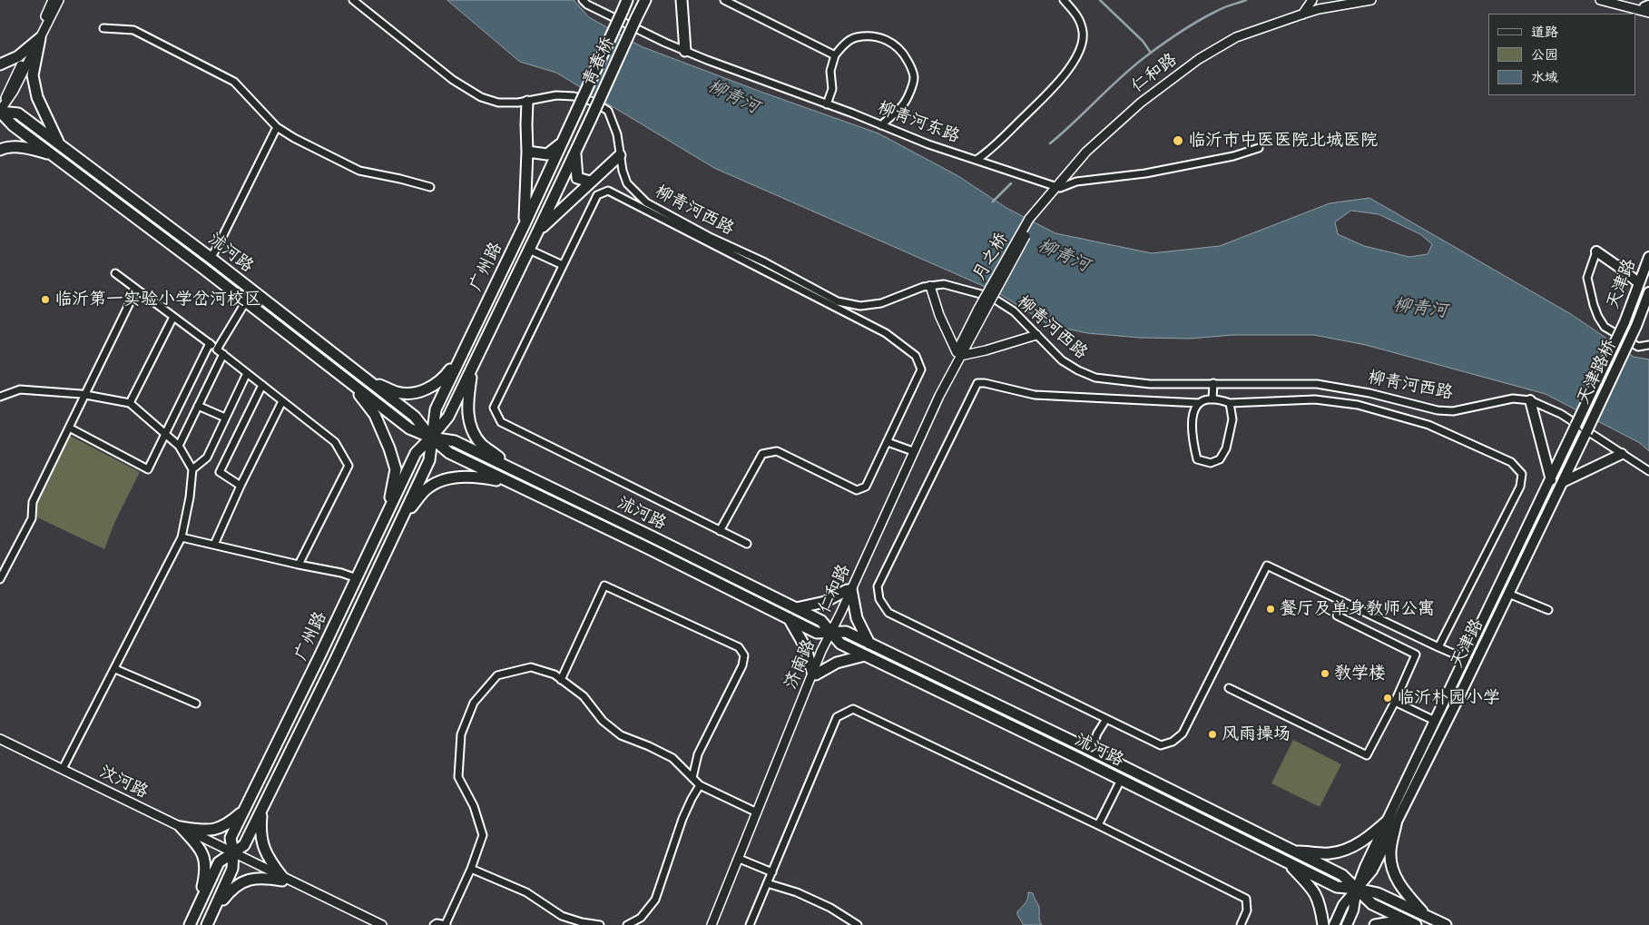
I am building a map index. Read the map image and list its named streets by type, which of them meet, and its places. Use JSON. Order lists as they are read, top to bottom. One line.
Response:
{"streets":{"main road":["青春桥","沭河路","广州路","天津路","天津路桥"],"street":["仁和路","柳青河东路","柳青河西路","月之桥","济南路","汶河路"]},"crossings":[["青春桥","广州路"],["仁和路","柳青河东路"],["仁和路","沭河路"],["仁和路","月之桥"],["仁和路","济南路"],["沭河路","广州路"],["沭河路","天津路"],["沭河路","济南路"],["广州路","汶河路"],["天津路","天津路桥"]],"water":["柳青河"],"places":["临沂市中医医院北城医院","临沂第一实验小学岔河校区","餐厅及单身教师公寓","教学楼","临沂朴园小学","风雨操场"],"legend":["道路","公园","水域"]}
